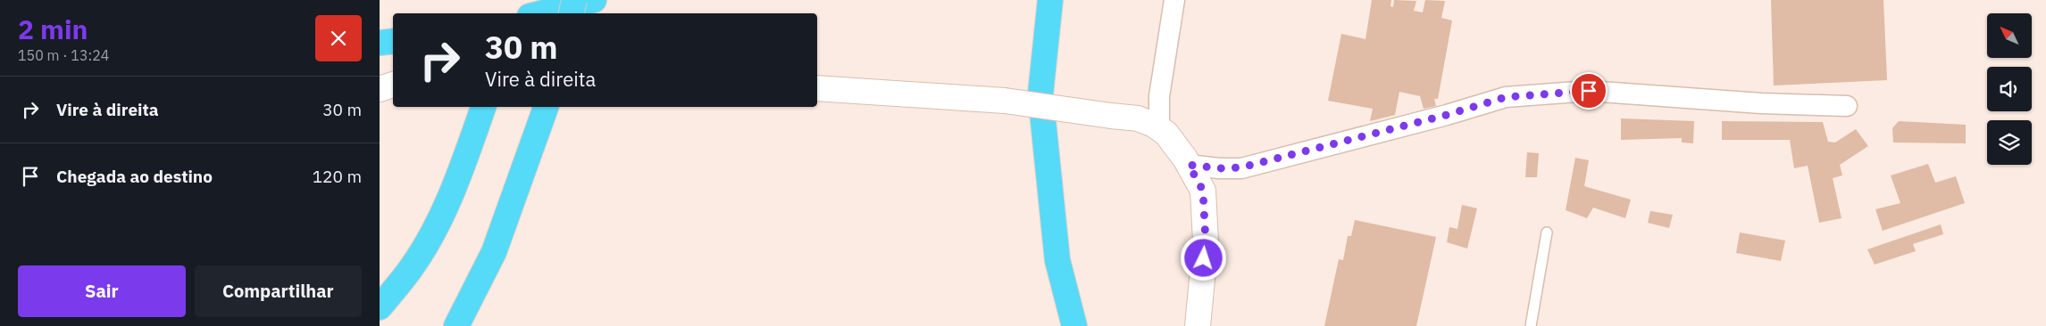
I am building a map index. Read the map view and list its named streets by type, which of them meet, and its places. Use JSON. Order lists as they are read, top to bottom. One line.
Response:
{"north":"top left","page":{"heading":["2 min","150 m · 13:24"],"turn":["30 m","Vire à direita"],"list":[{"name":"Vire à direita","value":"30 m"},{"name":"Chegada ao destino","value":"120 m"}],"buttons":["Sair","Compartilhar"]}}
